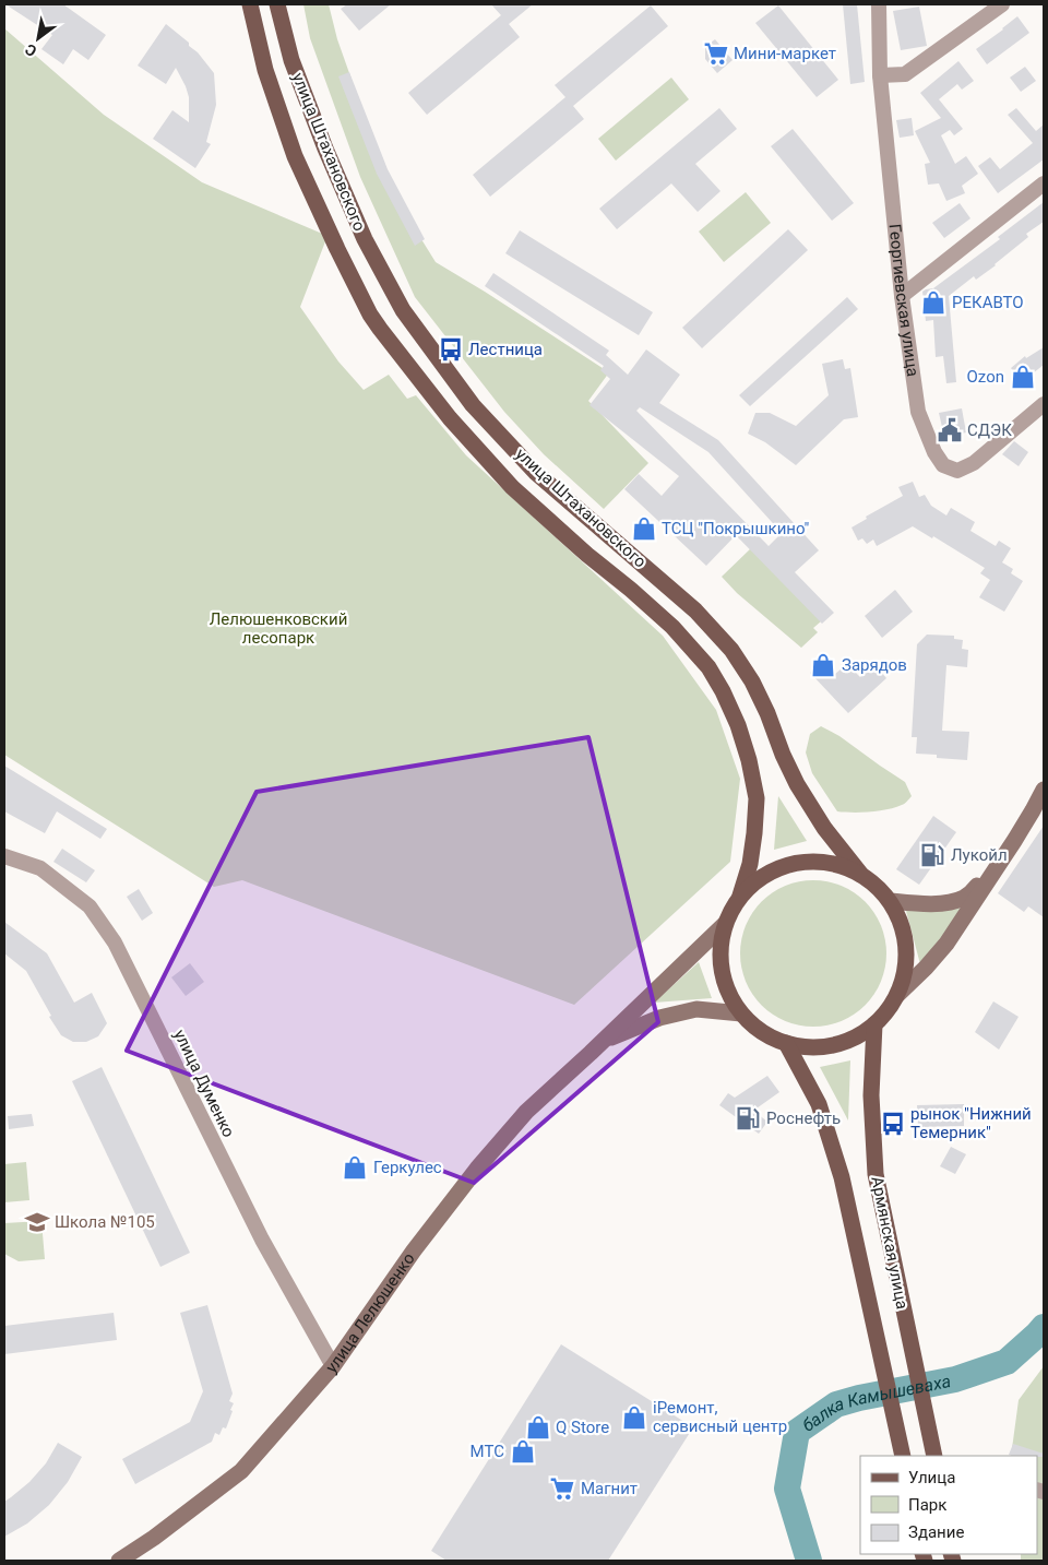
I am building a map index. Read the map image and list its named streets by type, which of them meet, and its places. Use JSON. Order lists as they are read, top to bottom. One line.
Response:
{"streets":{"main road":["улица Штахановского","Армянская улица"],"street":["Георгиевская улица","улица Думенко","улица Лелюшенко"]},"crossings":[["улица Штахановского","Армянская улица"],["улица Штахановского","улица Лелюшенко"],["улица Думенко","улица Лелюшенко"],["Армянская улица","улица Лелюшенко"]],"water":["балка Камышеваха"],"parks":["Лелюшенковский лесопарк"],"places":{"supermarket":["Мини-маркет","Магнит"],"shop":["РЕКАВТО","Ozon","ТСЦ \"Покрышкино\"","Зарядов","Геркулес","iРемонт, сервисный центр","Q Store","МТС"],"bus stop":["Лестница","рынок \"Нижний Темерник\""],"public building":["СДЭК"],"fuel station":["Лукойл","Роснефть"],"school or university":["Школа №105"]},"legend":["Улица","Парк","Здание"],"north":"bottom left"}
